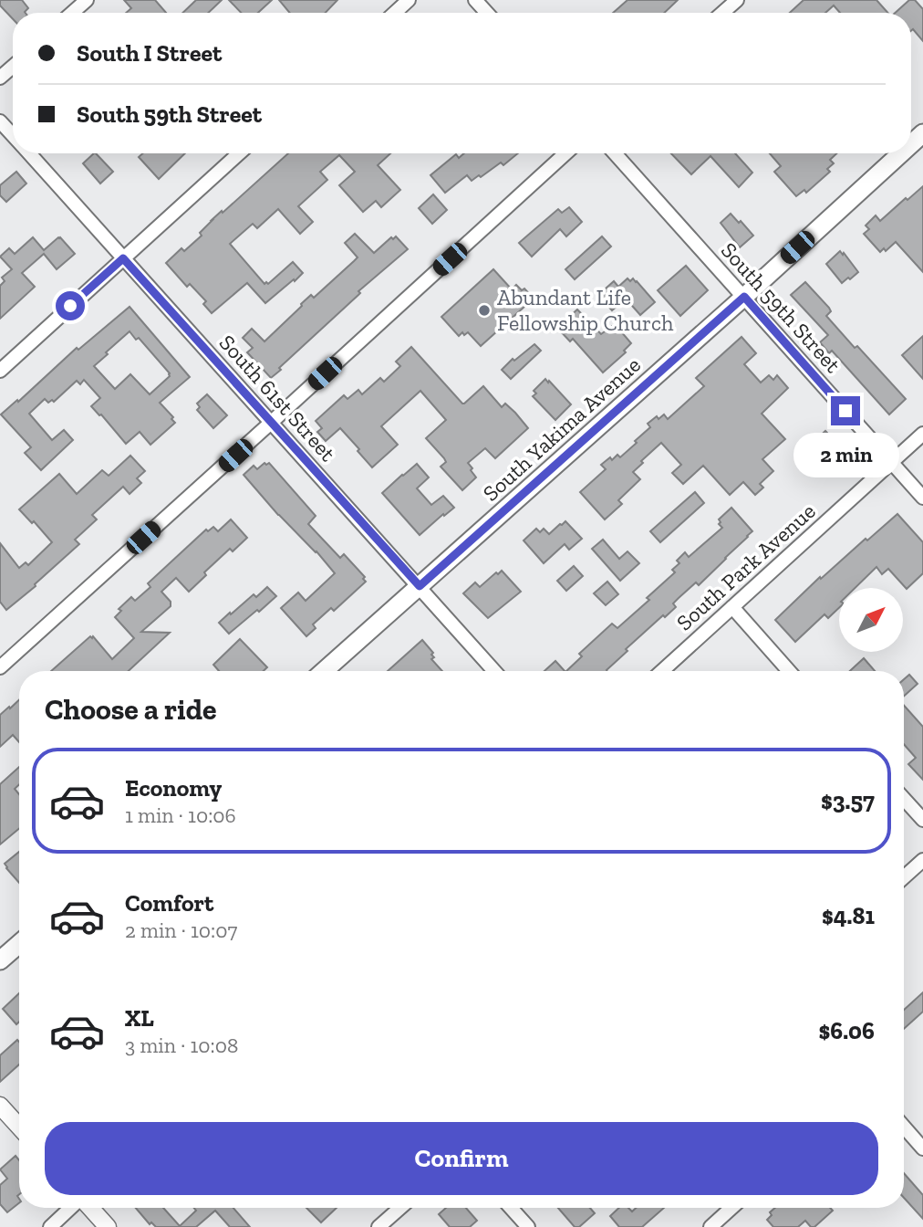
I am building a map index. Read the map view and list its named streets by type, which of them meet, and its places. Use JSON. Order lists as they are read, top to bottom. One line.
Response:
{"streets":{"main road":["South Yakima Avenue"],"street":["South 59th Street","South 61st Street","South Park Avenue"]},"crossings":[["South 59th Street","South Yakima Avenue"],["South 59th Street","South Park Avenue"],["South 61st Street","South Yakima Avenue"]],"places":["Abundant Life Fellowship Church"],"north":"top right","page":{"banner":["South I Street","South 59th Street"],"bubble":"2 min","heading":"Choose a ride","list":[{"name":"Economy","note":"1 min · 10:06","value":"$3.57"},{"name":"Comfort","note":"2 min · 10:07","value":"$4.81"},{"name":"XL","note":"3 min · 10:08","value":"$6.06"}],"buttons":"Confirm"}}
